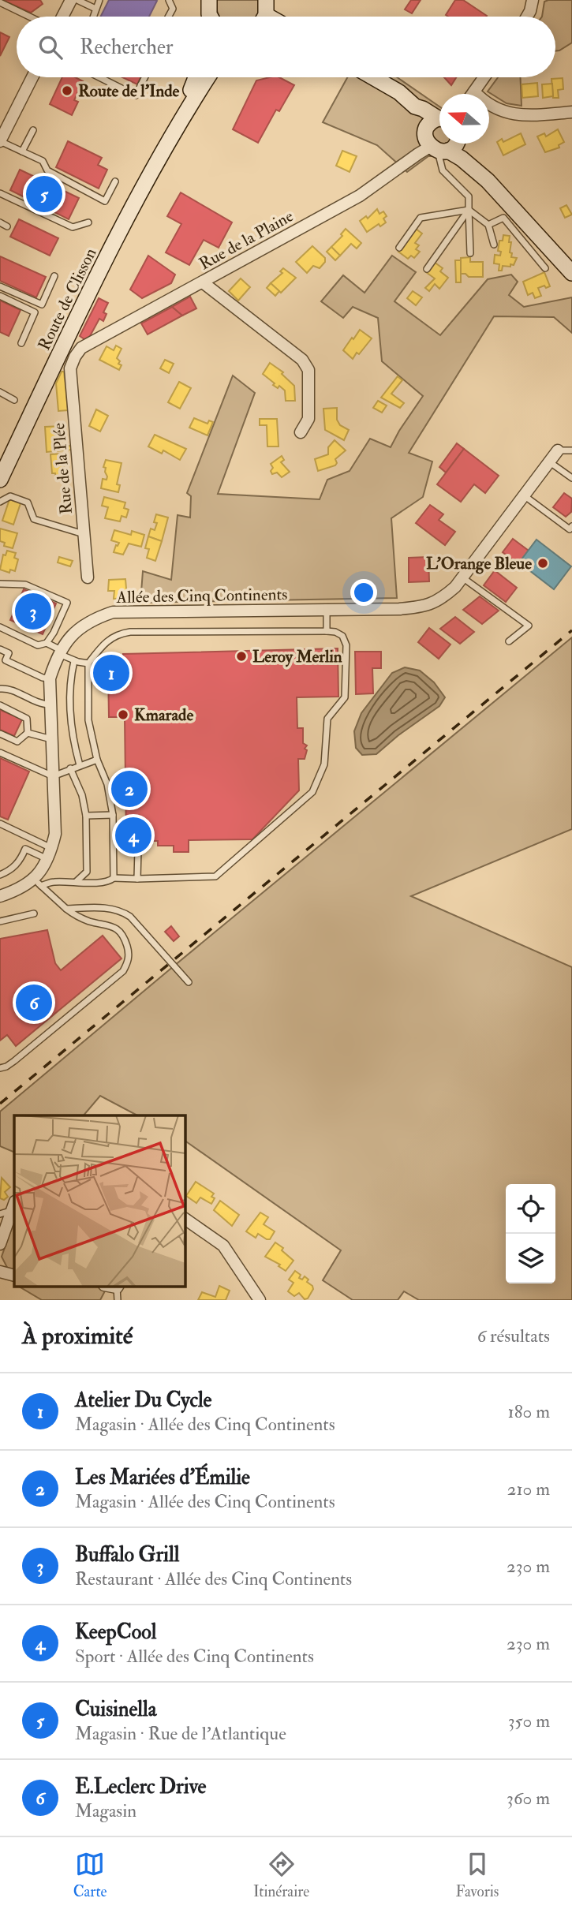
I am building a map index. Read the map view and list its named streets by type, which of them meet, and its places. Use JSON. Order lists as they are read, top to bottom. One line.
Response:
{"streets":{"main road":["Route de Clisson"],"street":["Rue de la Plaine","Rue de la Plée","Allée des Cinq Continents"]},"crossings":[["Rue de la Plaine","Rue de la Plée"]],"places":["Route de l'Inde","L'Orange Bleue","Leroy Merlin","Kmarade"],"north":"left","page":{"search":"Rechercher","pins":["5","3","1","2","4","6"],"heading":["À proximité","6 résultats"],"list":[{"mark":"1","name":"Atelier Du Cycle","note":"Magasin · Allée des Cinq Continents","value":"180 m"},{"mark":"2","name":"Les Mariées d'Émilie","note":"Magasin · Allée des Cinq Continents","value":"210 m"},{"mark":"3","name":"Buffalo Grill","note":"Restaurant · Allée des Cinq Continents","value":"230 m"},{"mark":"4","name":"KeepCool","note":"Sport · Allée des Cinq Continents","value":"230 m"},{"mark":"5","name":"Cuisinella","note":"Magasin · Rue de l'Atlantique","value":"350 m"},{"mark":"6","name":"E.Leclerc Drive","note":"Magasin","value":"360 m"}],"nav":["Carte","Itinéraire","Favoris"]}}
